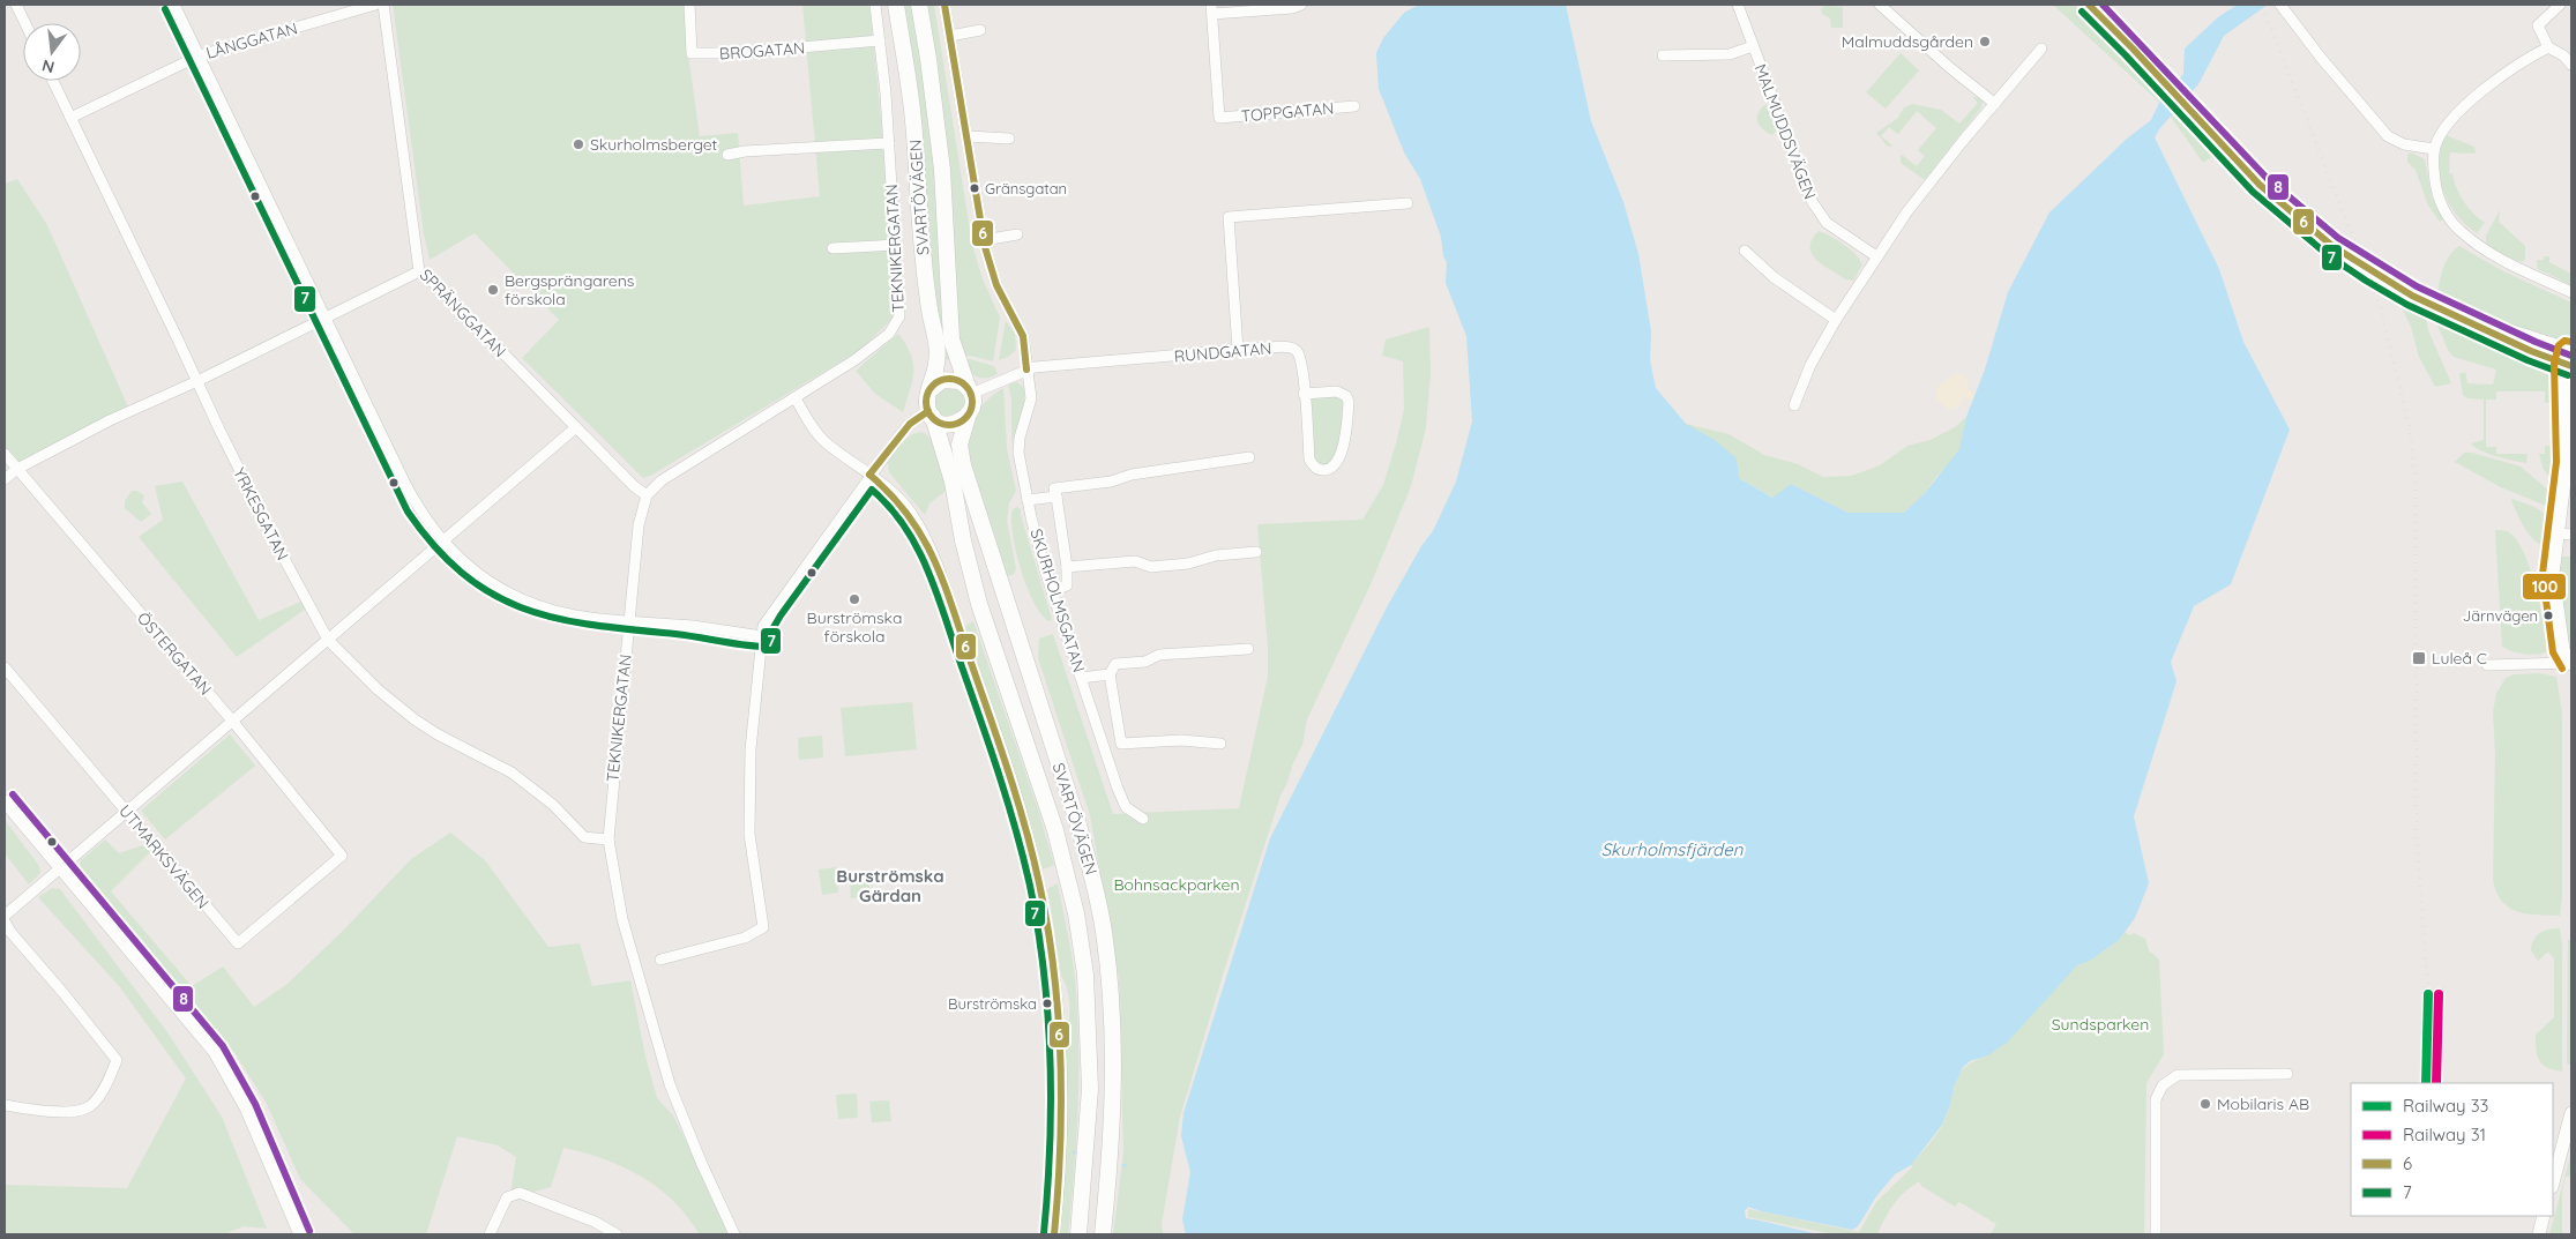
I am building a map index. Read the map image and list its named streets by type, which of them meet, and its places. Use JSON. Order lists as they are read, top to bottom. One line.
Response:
{"streets":{"main road":["SVARTÖVÄGEN"],"street":["LÅNGGATAN","BROGATAN","TOPPGATAN","MALMUDDSVÄGEN","TEKNIKERGATAN","SPRÄNGGATAN","RUNDGATAN","YRKESGATAN","SKURHOLMSGATAN","ÖSTERGATAN","UTMARKSVÄGEN"]},"crossings":[["LÅNGGATAN","YRKESGATAN"],["BROGATAN","TEKNIKERGATAN"],["SVARTÖVÄGEN","RUNDGATAN"],["TEKNIKERGATAN","SPRÄNGGATAN"],["TEKNIKERGATAN","YRKESGATAN"],["RUNDGATAN","SKURHOLMSGATAN"],["ÖSTERGATAN","UTMARKSVÄGEN"]],"districts":["Burströmska Gärdan"],"water":["Skurholmsfjärden"],"parks":["Bohnsackparken","Sundsparken"],"places":{"other":["Malmuddsgården","Skurholmsberget","Gränsgatan","Bergsprängarens förskola","Burströmska förskola","Järnvägen","Burströmska","Mobilaris AB"],"transit":["Luleå C"]},"lines":["transit line 6","transit line 8","transit line 7","transit line 100","rail line 33","rail line 31"],"legend":["Railway 33","Railway 31","6","7"],"north":"bottom"}
